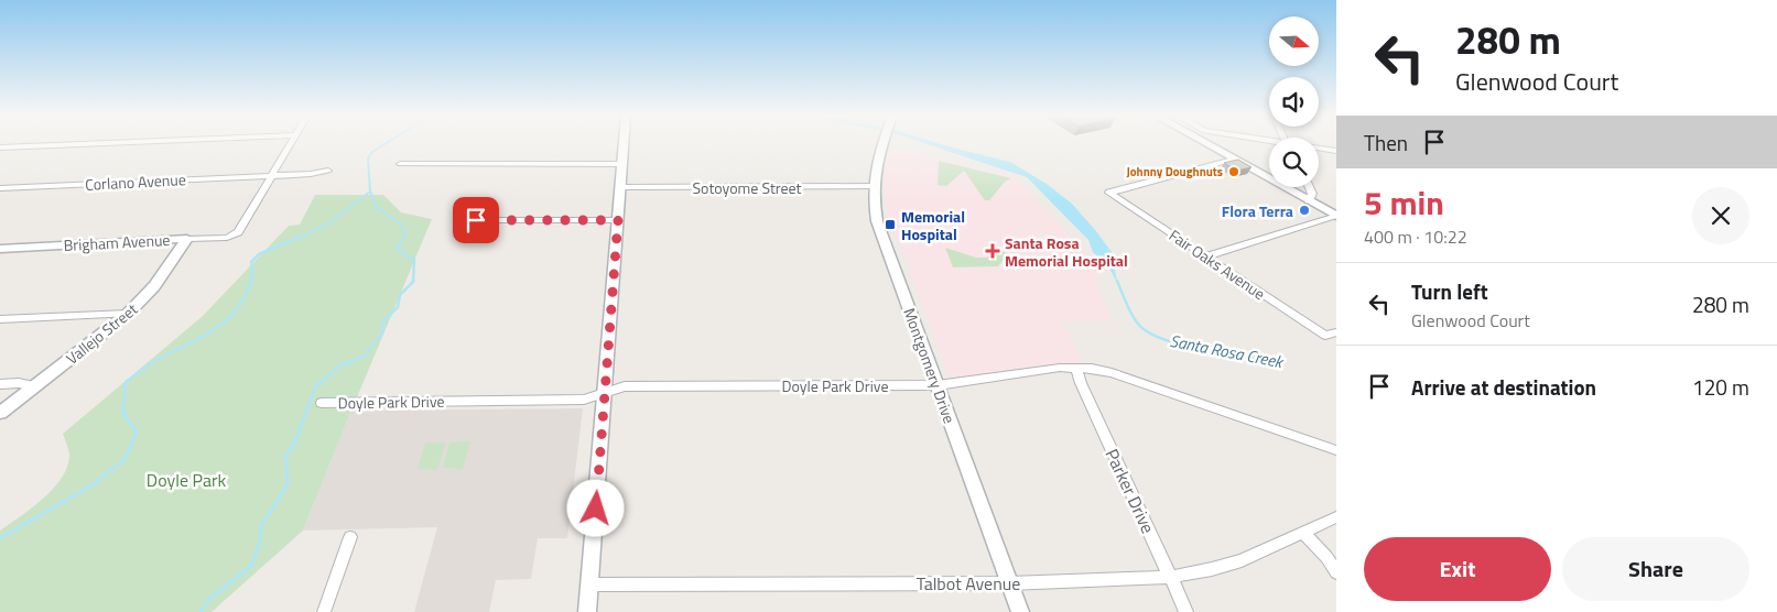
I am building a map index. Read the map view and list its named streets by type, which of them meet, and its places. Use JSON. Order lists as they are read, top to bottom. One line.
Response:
{"streets":{"street":["Corlano Avenue","Sotoyome Street","Brigham Avenue","Fair Oaks Avenue","Vallejo Street","Montgomery Drive","Doyle Park Drive","Parker Drive","Talbot Avenue"]},"crossings":[["Corlano Avenue","Brigham Avenue"],["Sotoyome Street","Montgomery Drive"],["Brigham Avenue","Vallejo Street"],["Montgomery Drive","Doyle Park Drive"],["Montgomery Drive","Talbot Avenue"],["Doyle Park Drive","Parker Drive"],["Parker Drive","Talbot Avenue"]],"water":["Santa Rosa Creek"],"parks":["Doyle Park"],"places":{"other":["Johnny Doughnuts","Flora Terra"],"transit":["Memorial Hospital"],"health":["Santa Rosa Memorial Hospital"]},"north":"right","page":{"turn":["280 m","Glenwood Court"],"then":"Then","heading":["5 min","400 m · 10:22"],"list":[{"name":"Turn left","note":"Glenwood Court","value":"280 m"},{"name":"Arrive at destination","value":"120 m"}],"buttons":["Exit","Share"]}}
